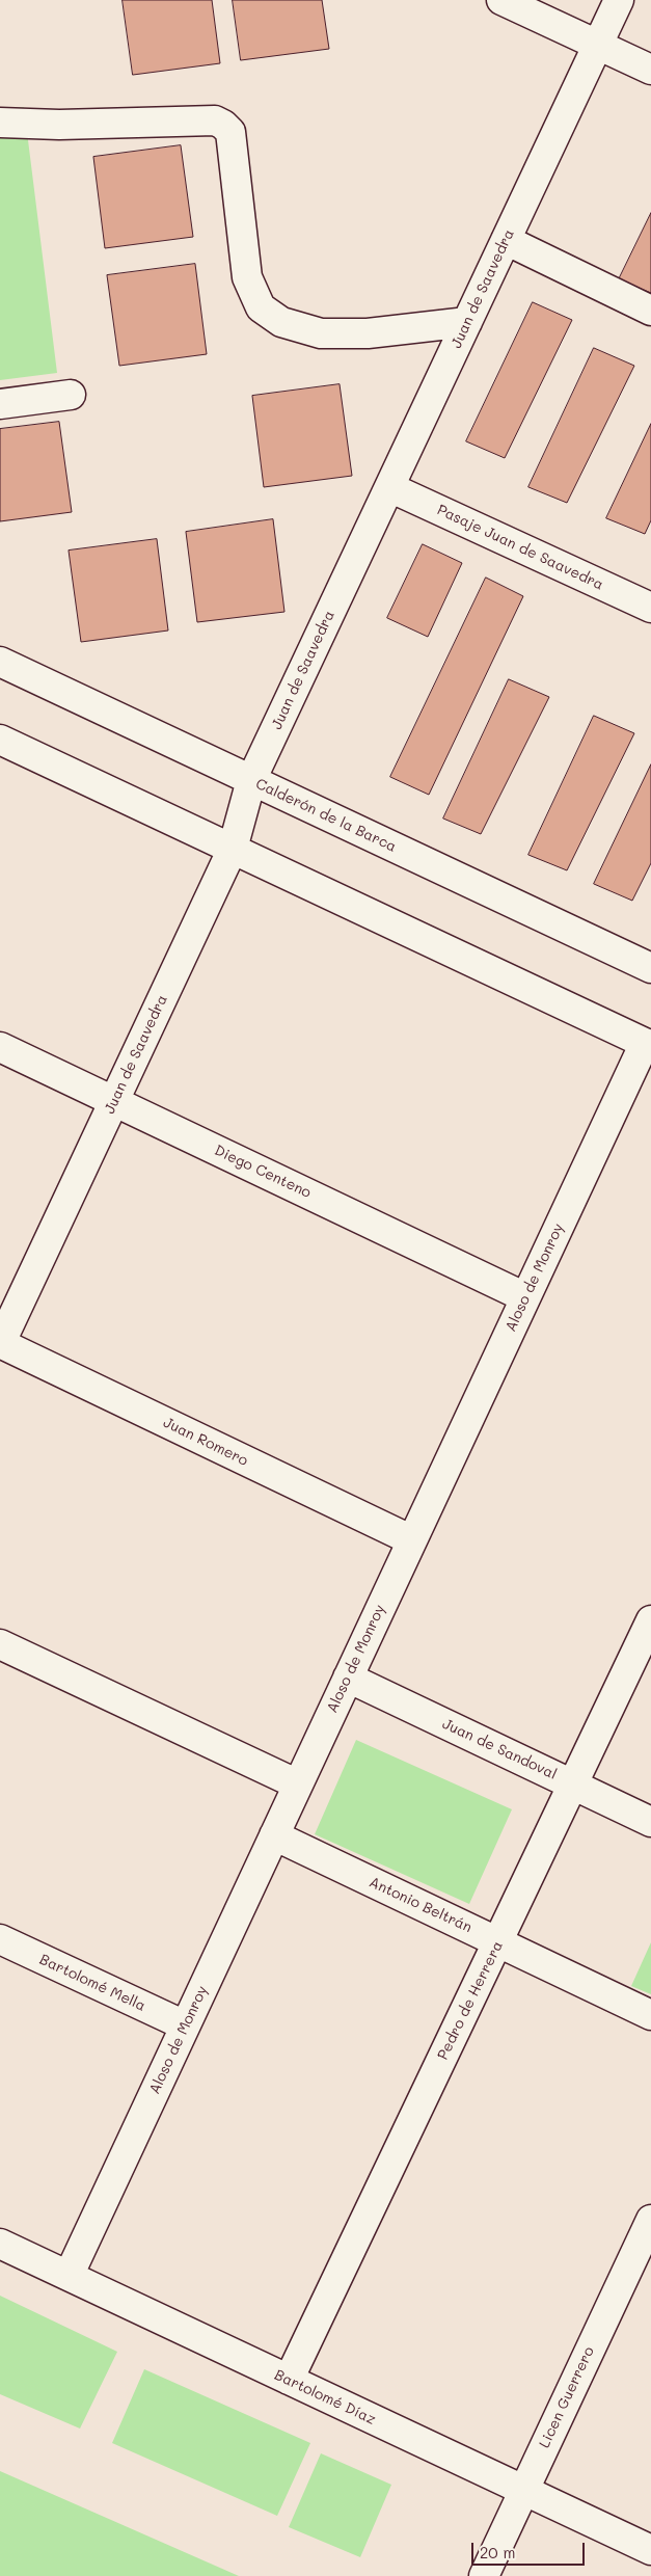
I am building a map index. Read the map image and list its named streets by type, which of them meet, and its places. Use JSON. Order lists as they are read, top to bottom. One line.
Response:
{"streets":{"street":["Juan de Saavedra","Pasaje Juan de Saavedra","Calderón de la Barca","Diego Centeno","Aloso de Monroy","Juan Romero","Juan de Sandoval","Antonio Beltrán","Bartolomé Mella","Pedro de Herrera","Bartolomé Díaz","Licen Guerrero"]},"crossings":[["Juan de Saavedra","Pasaje Juan de Saavedra"],["Juan de Saavedra","Calderón de la Barca"],["Juan de Saavedra","Diego Centeno"],["Juan de Saavedra","Juan Romero"],["Diego Centeno","Aloso de Monroy"],["Aloso de Monroy","Juan Romero"],["Aloso de Monroy","Juan de Sandoval"],["Aloso de Monroy","Antonio Beltrán"],["Aloso de Monroy","Bartolomé Mella"],["Aloso de Monroy","Bartolomé Díaz"],["Juan de Sandoval","Pedro de Herrera"],["Antonio Beltrán","Pedro de Herrera"],["Pedro de Herrera","Bartolomé Díaz"],["Bartolomé Díaz","Licen Guerrero"]],"scale_bar":"20 m"}
